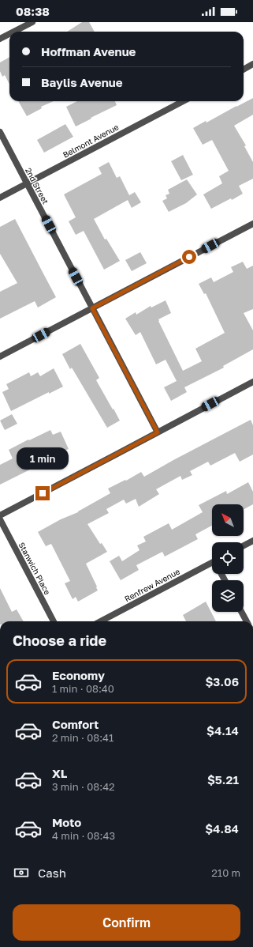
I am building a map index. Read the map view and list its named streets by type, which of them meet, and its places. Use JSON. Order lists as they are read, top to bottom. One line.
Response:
{"streets":{"street":["Belmont Avenue","2nd Street","Stanwich Place","Renfrew Avenue"]},"crossings":[["Belmont Avenue","2nd Street"]],"north":"top left","page":{"status":"08:38","banner":["Hoffman Avenue","Baylis Avenue"],"bubble":"1 min","heading":"Choose a ride","list":[{"name":"Economy","note":"1 min · 08:40","value":"$3.06"},{"name":"Comfort","note":"2 min · 08:41","value":"$4.14"},{"name":"XL","note":"3 min · 08:42","value":"$5.21"},{"name":"Moto","note":"4 min · 08:43","value":"$4.84"}],"pay":["Cash","210 m"],"buttons":"Confirm"}}
